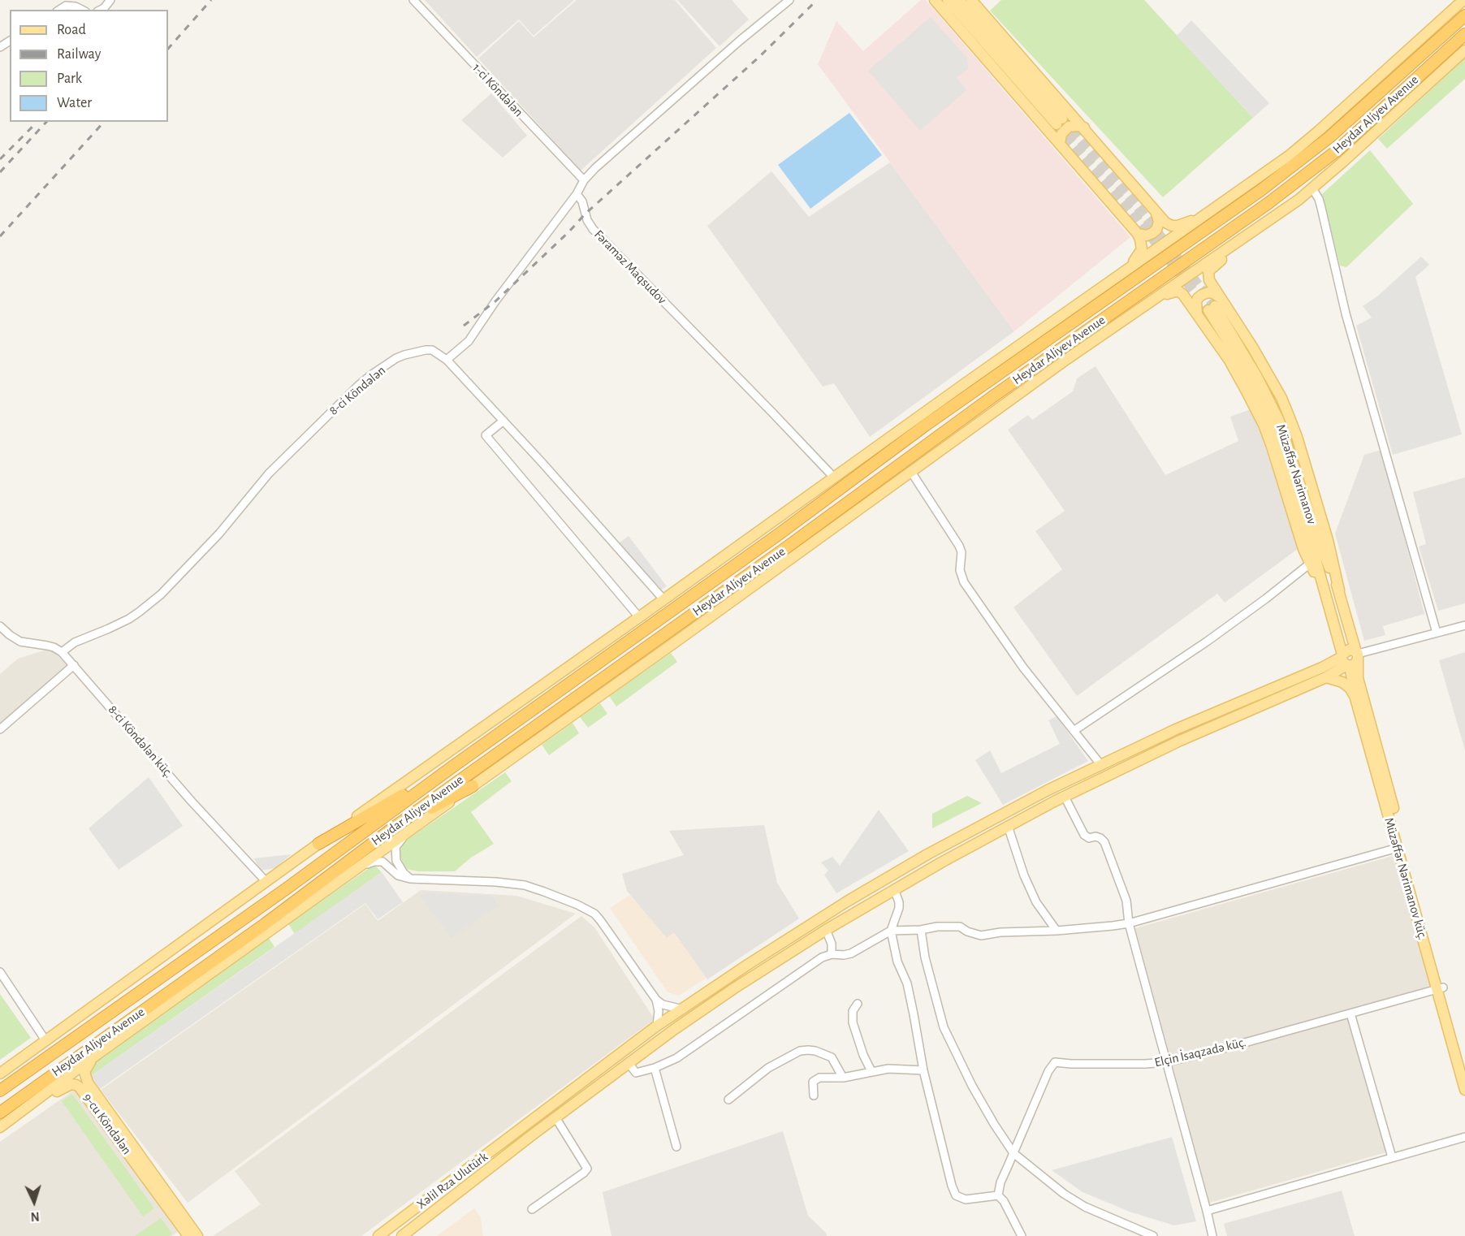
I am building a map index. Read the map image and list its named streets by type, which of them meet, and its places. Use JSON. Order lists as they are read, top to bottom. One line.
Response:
{"streets":{"highway":["Heydar Aliyev Avenue"],"main road":["Müzəffər Nərimanov","Müzəffər Nərimanov küç.","9-cu Köndələn","Xəlil Rza Ulutürk"],"street":["1-ci Köndələn","Fəraməz Maqsudov","8-ci Köndələn","8-ci Köndələn küç.","Elçin İsaqzadə küç."]},"crossings":[["8-ci Köndələn","8-ci Köndələn küç."],["Müzəffər Nərimanov","Müzəffər Nərimanov küç."],["Müzəffər Nərimanov","Elçin İsaqzadə küç."],["Müzəffər Nərimanov küç.","Elçin İsaqzadə küç."],["Müzəffər Nərimanov küç.","Xəlil Rza Ulutürk"]],"legend":["Road","Railway","Park","Water"],"north":"bottom"}
